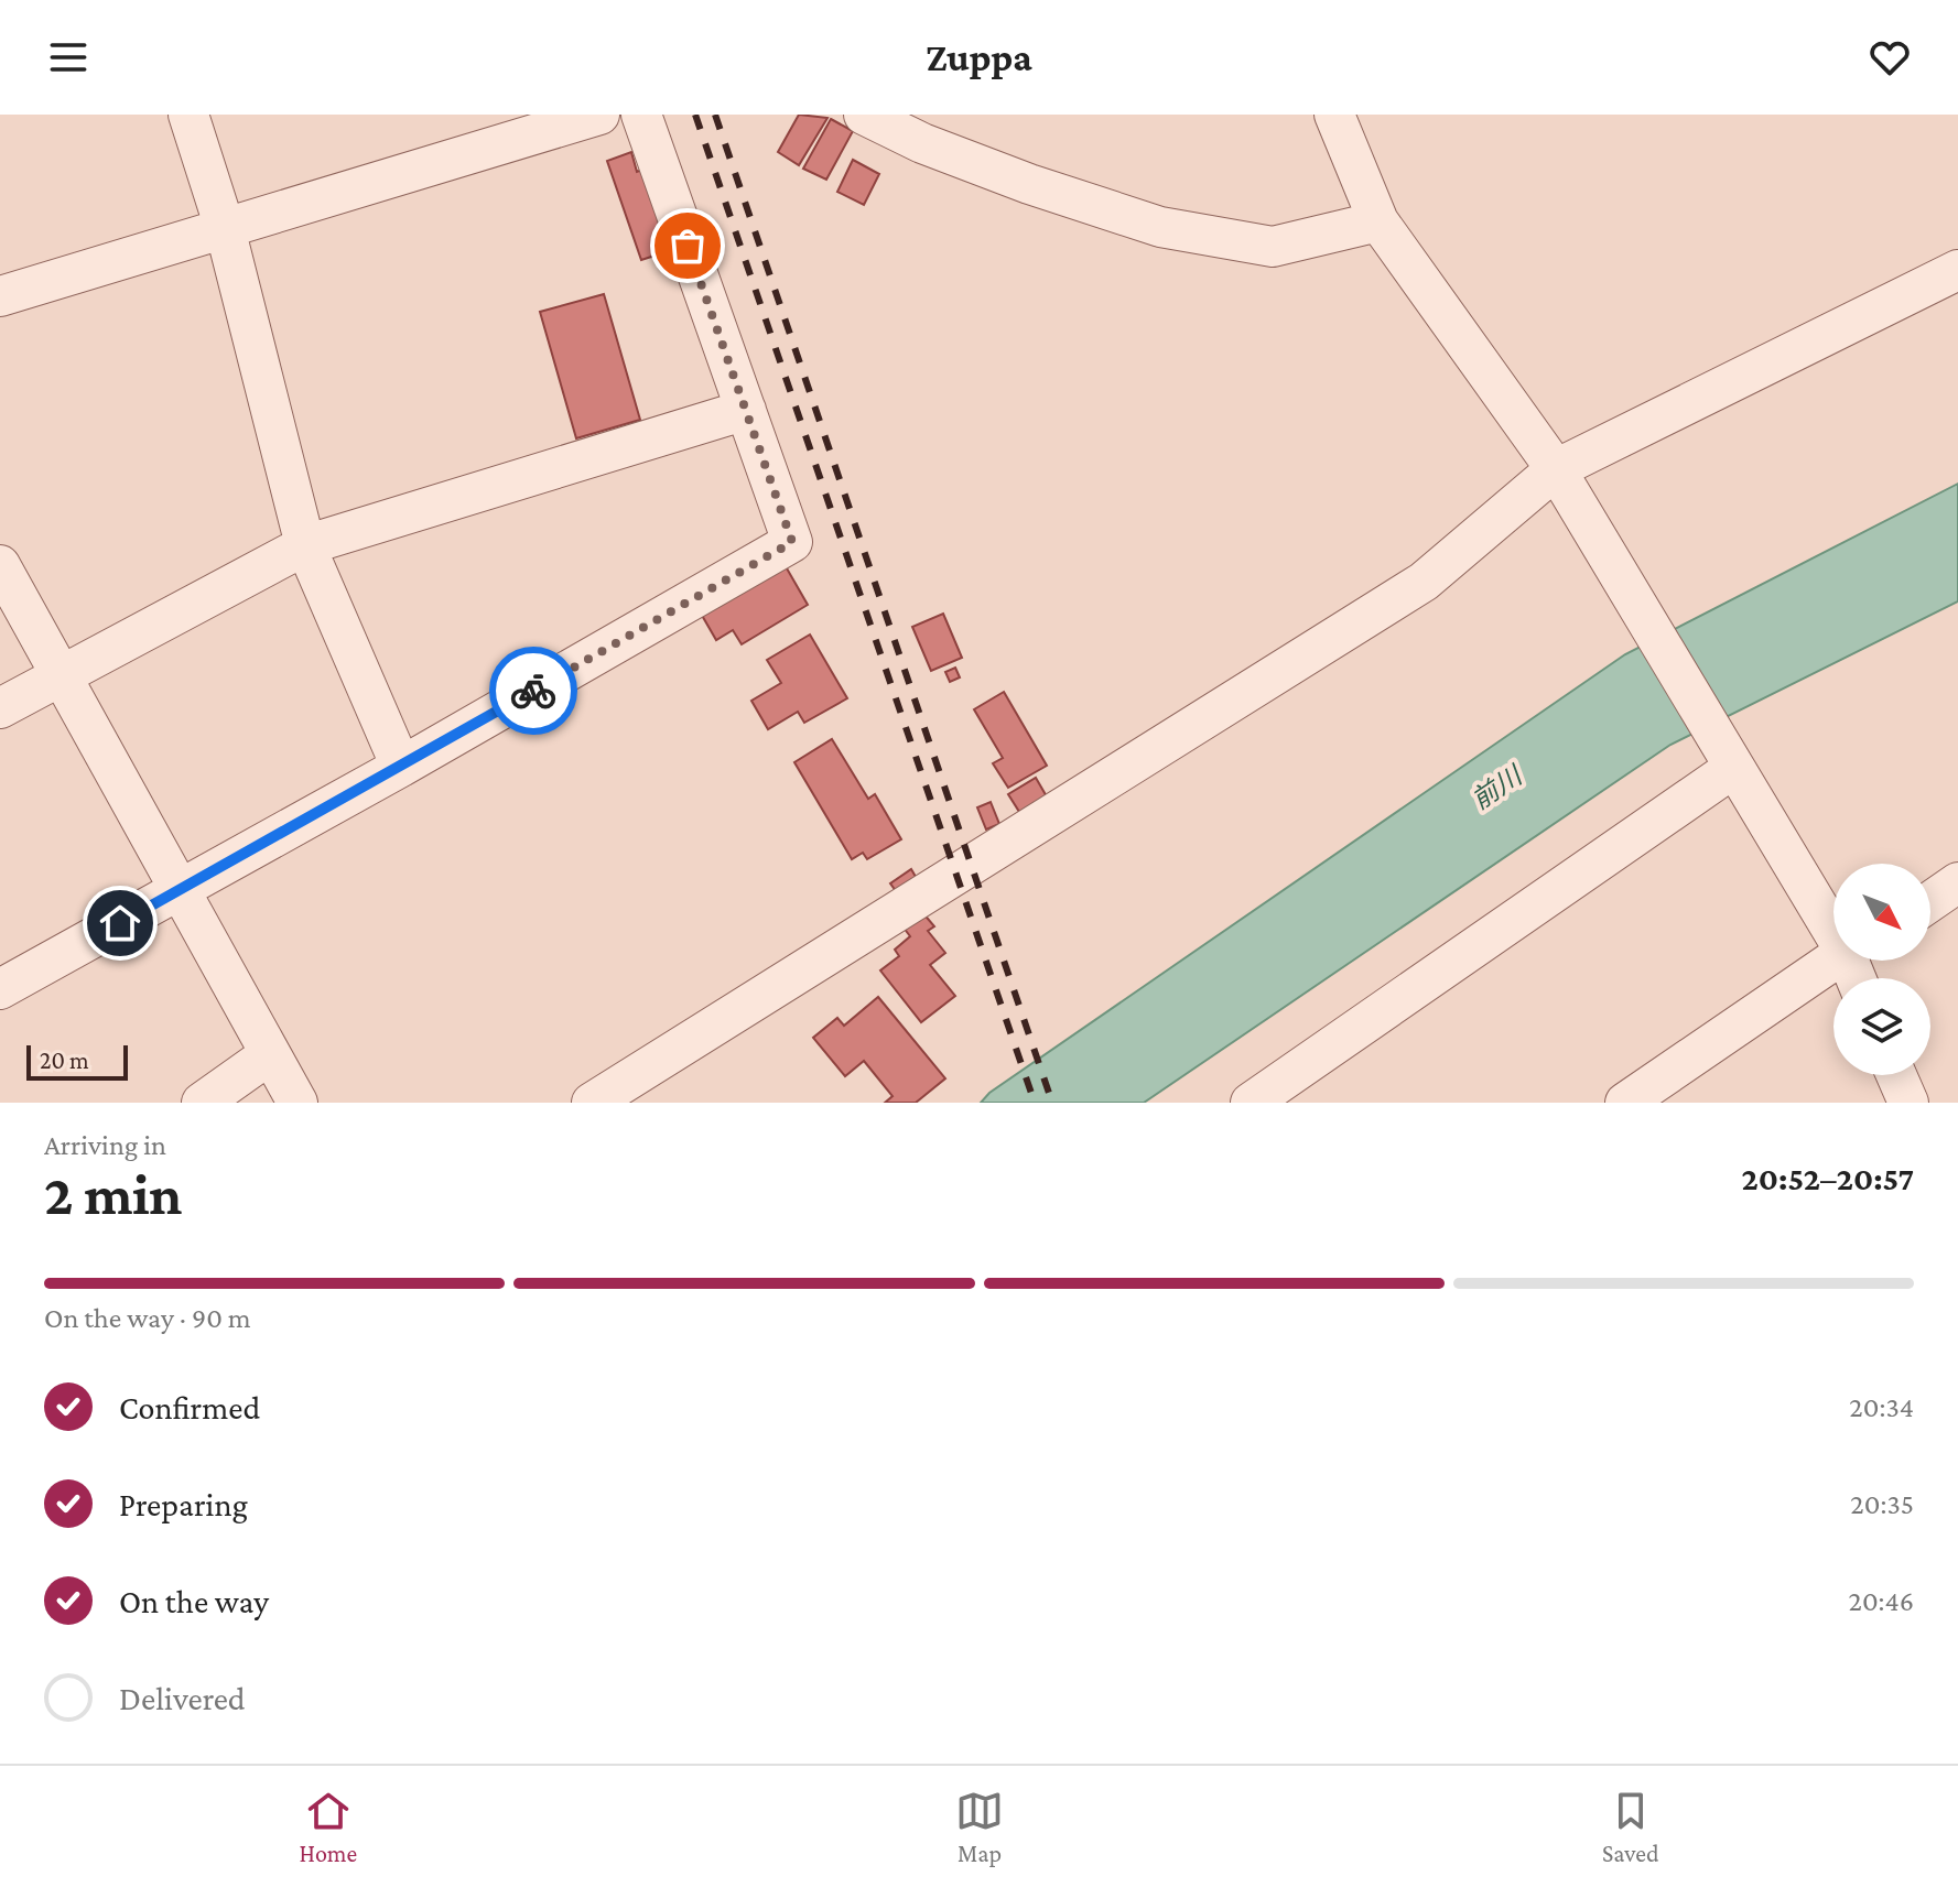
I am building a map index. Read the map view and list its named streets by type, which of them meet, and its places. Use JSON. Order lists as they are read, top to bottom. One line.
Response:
{"water":["前川"],"scale_bar":"20 m","north":"bottom right","page":{"header":"Zuppa","scale":"20 m","heading":["2 min","Arriving in","20:52–20:57"],"bar":"On the way · 90 m","list":[["Confirmed","20:34"],["Preparing","20:35"],["On the way","20:46"],"Delivered"],"tabs":["Home","Map","Saved"]}}
